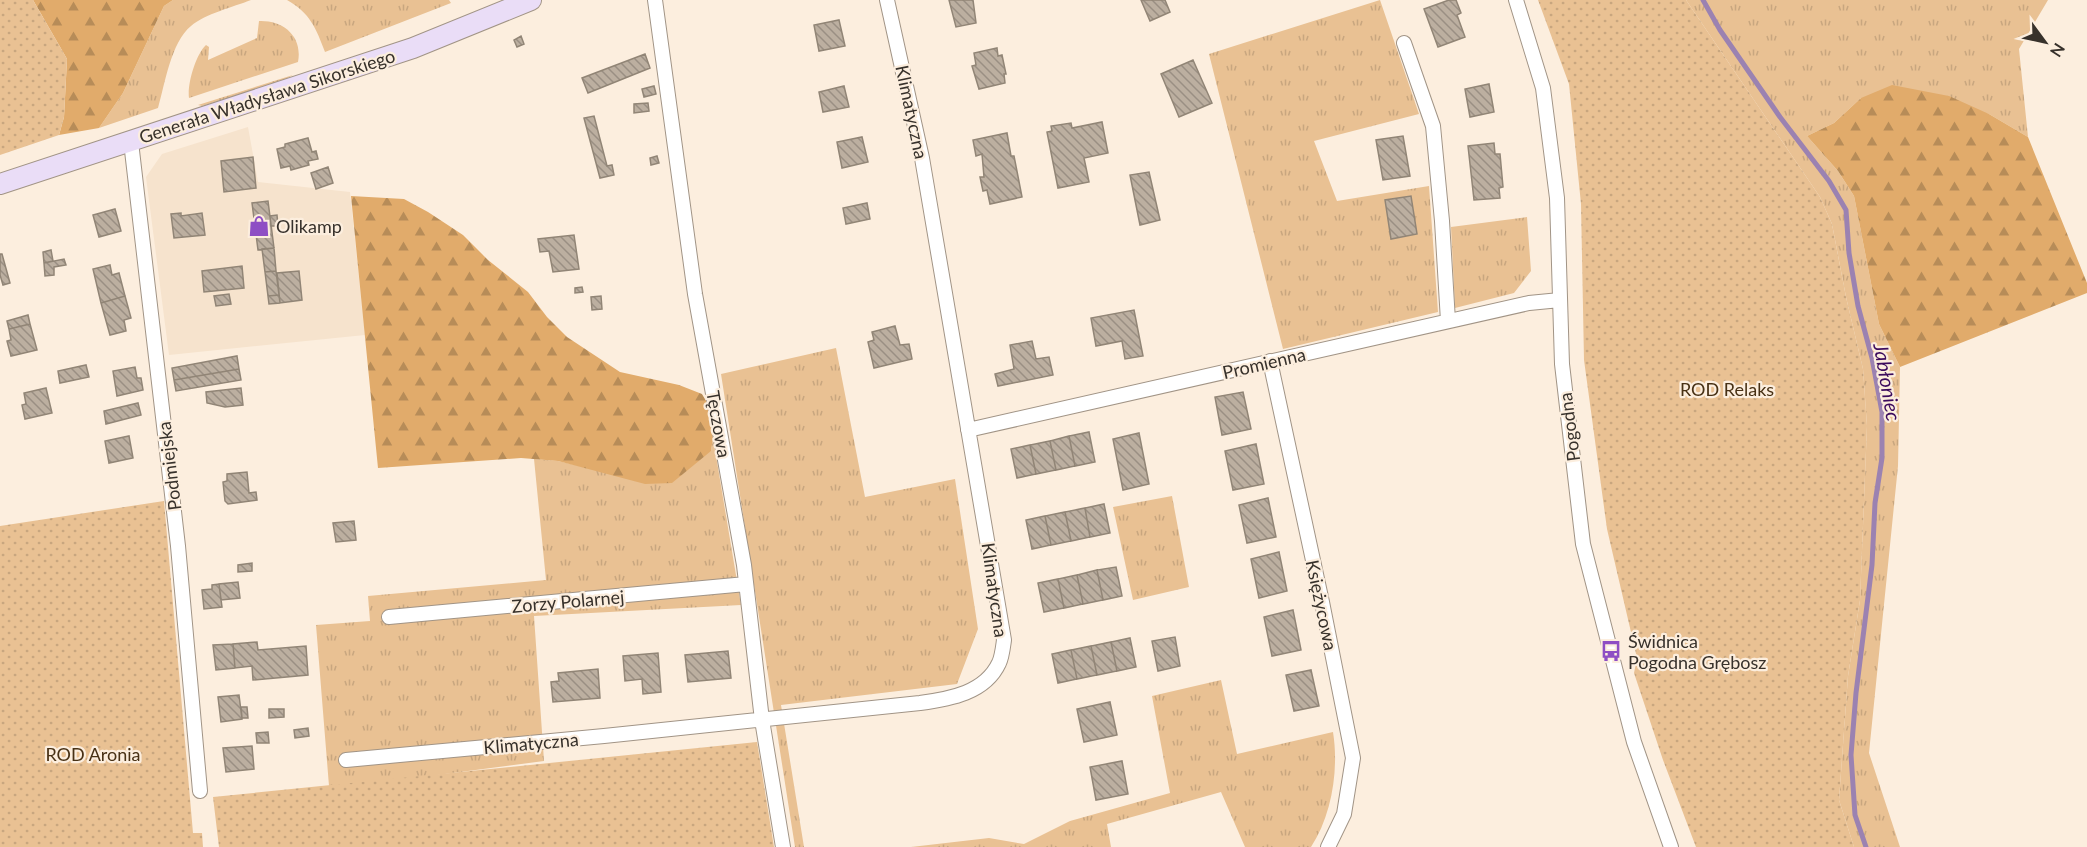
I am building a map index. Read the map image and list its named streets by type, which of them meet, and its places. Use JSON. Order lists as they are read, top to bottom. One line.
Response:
{"streets":{"street":["Generała Władysława Sikorskiego","Klimatyczna","Promienna","Tęczowa","Pogodna","Podmiejska","Zorzy Polarnej","Księżycowa"]},"crossings":[["Generała Władysława Sikorskiego","Podmiejska"],["Klimatyczna","Promienna"],["Klimatyczna","Tęczowa"],["Promienna","Pogodna"],["Promienna","Księżycowa"],["Tęczowa","Zorzy Polarnej"]],"water":["Jabłoniec"],"parks":["ROD Relaks","ROD Aronia"],"places":{"shop":["Olikamp"],"bus stop":["Świdnica Pogodna Grębosz"]},"north":"bottom right"}
